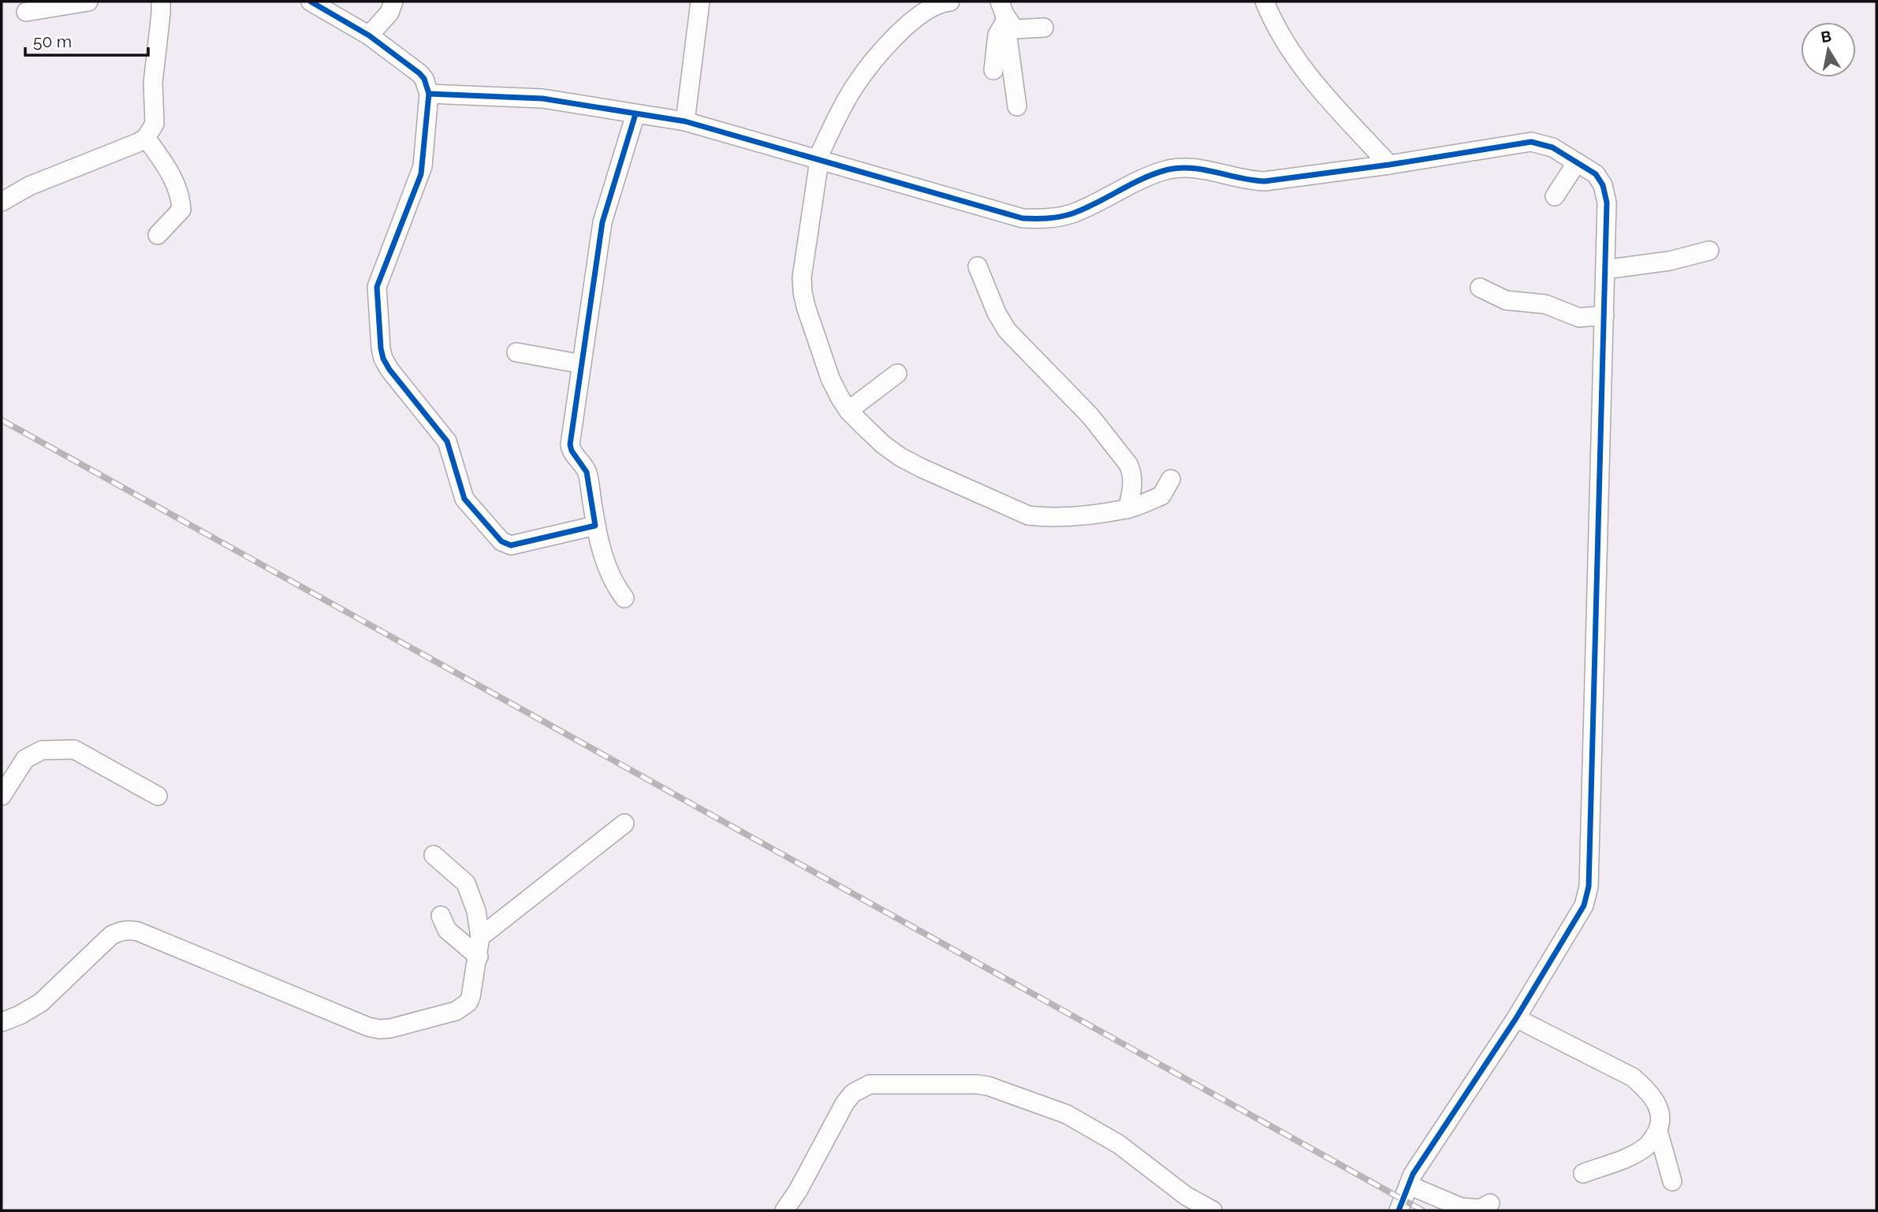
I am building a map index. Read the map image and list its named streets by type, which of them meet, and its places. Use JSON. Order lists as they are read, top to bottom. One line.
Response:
{"scale_bar":"50 m","north":"top"}
